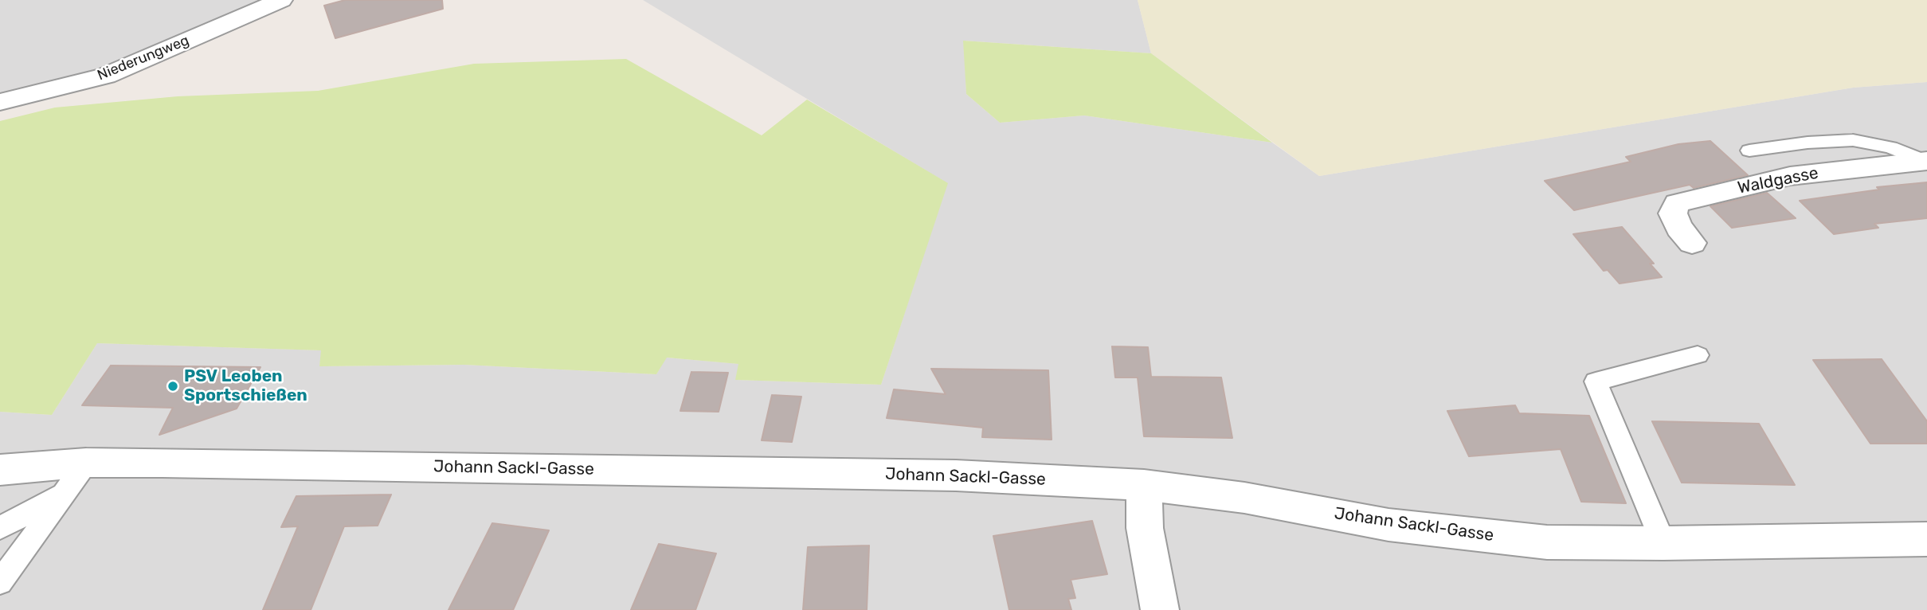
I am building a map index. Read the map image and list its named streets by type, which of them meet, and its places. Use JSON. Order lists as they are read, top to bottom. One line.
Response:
{"streets":{"street":["Niederungweg","Waldgasse","Johann Sackl-Gasse"]},"places":["PSV Leoben Sportschießen"]}
